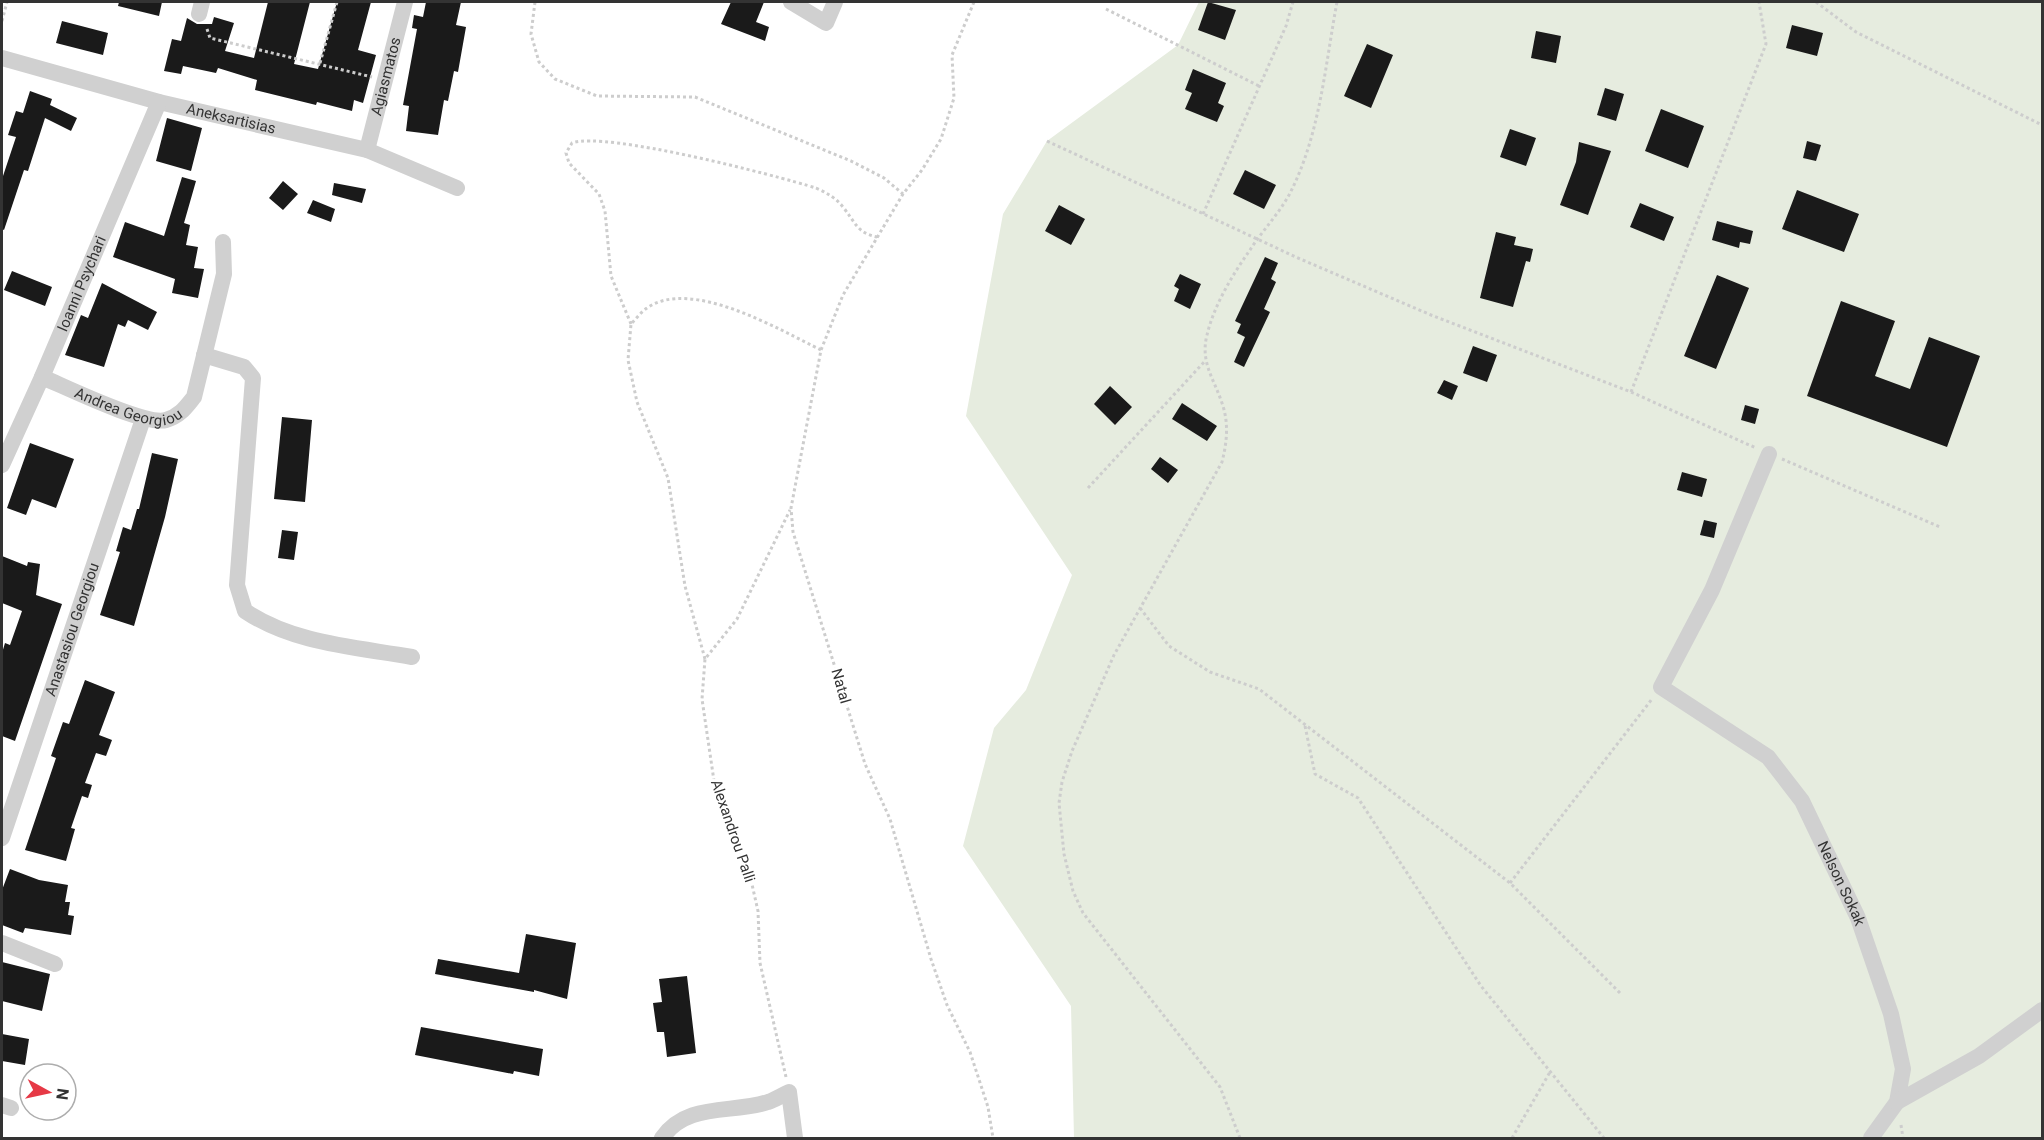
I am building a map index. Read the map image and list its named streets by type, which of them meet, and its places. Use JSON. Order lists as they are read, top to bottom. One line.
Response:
{"streets":{"street":["Agiasmatos","Aneksartisias","Ioanni Psychari","Andrea Georgiou","Anastasiou Georgiou","Nelson Sokak"],"path":["Natal","Alexandrou Palli"]},"crossings":[["Agiasmatos","Aneksartisias"],["Aneksartisias","Ioanni Psychari"],["Ioanni Psychari","Andrea Georgiou"],["Andrea Georgiou","Anastasiou Georgiou"]],"north":"right"}
